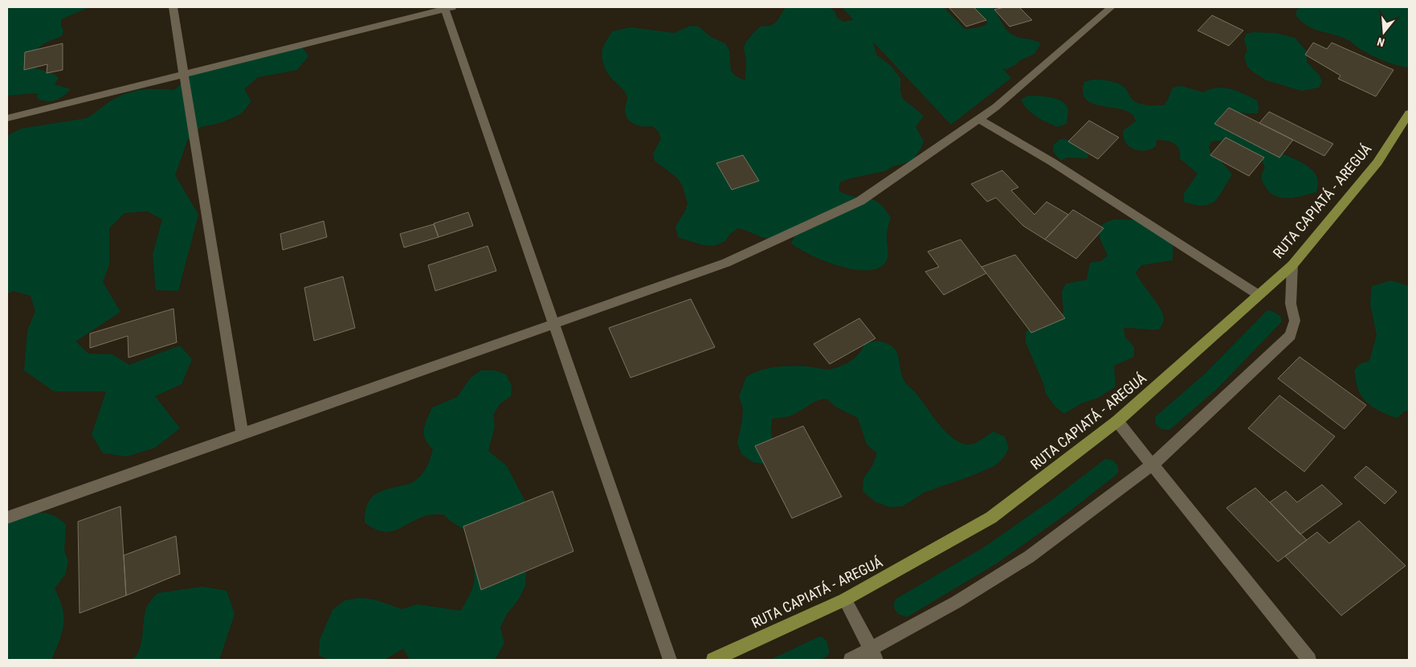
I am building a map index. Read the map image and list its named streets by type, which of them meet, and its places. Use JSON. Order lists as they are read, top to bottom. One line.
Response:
{"streets":{"main road":["RUTA CAPIATÁ - AREGUÁ"]},"north":"bottom"}
